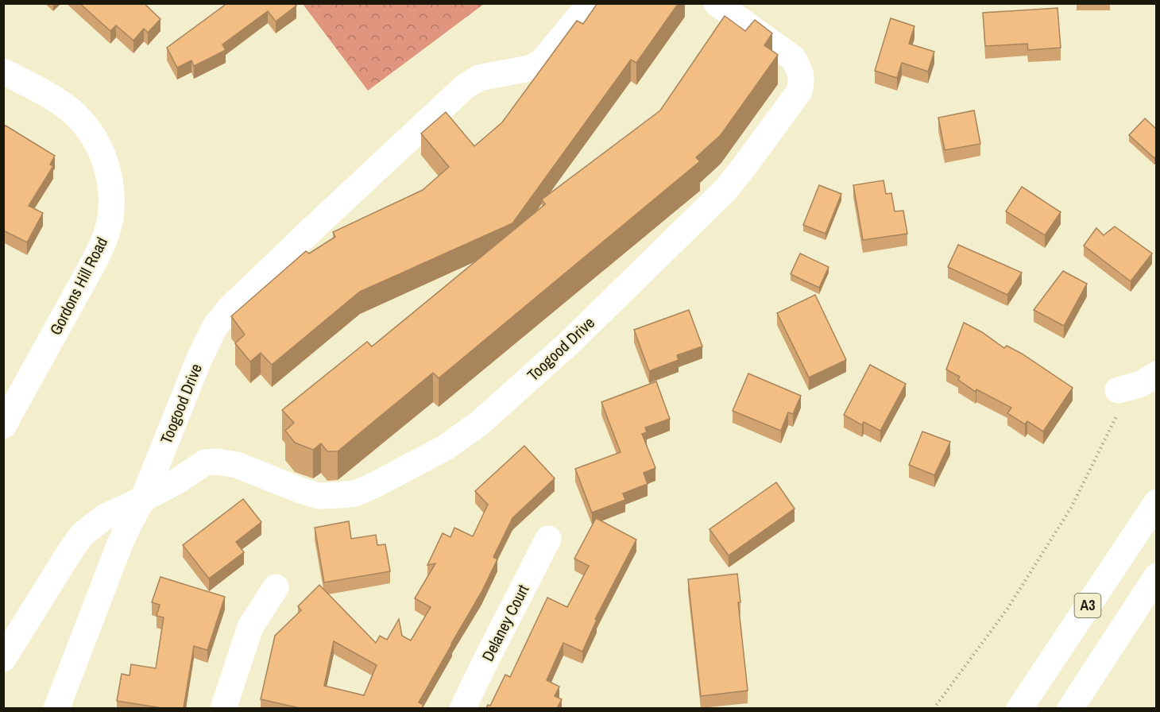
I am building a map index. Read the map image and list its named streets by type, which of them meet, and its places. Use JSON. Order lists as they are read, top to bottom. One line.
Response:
{"streets":{"main road":["Gordons Hill Road","Toogood Drive","A3","Delaney Court"]}}
